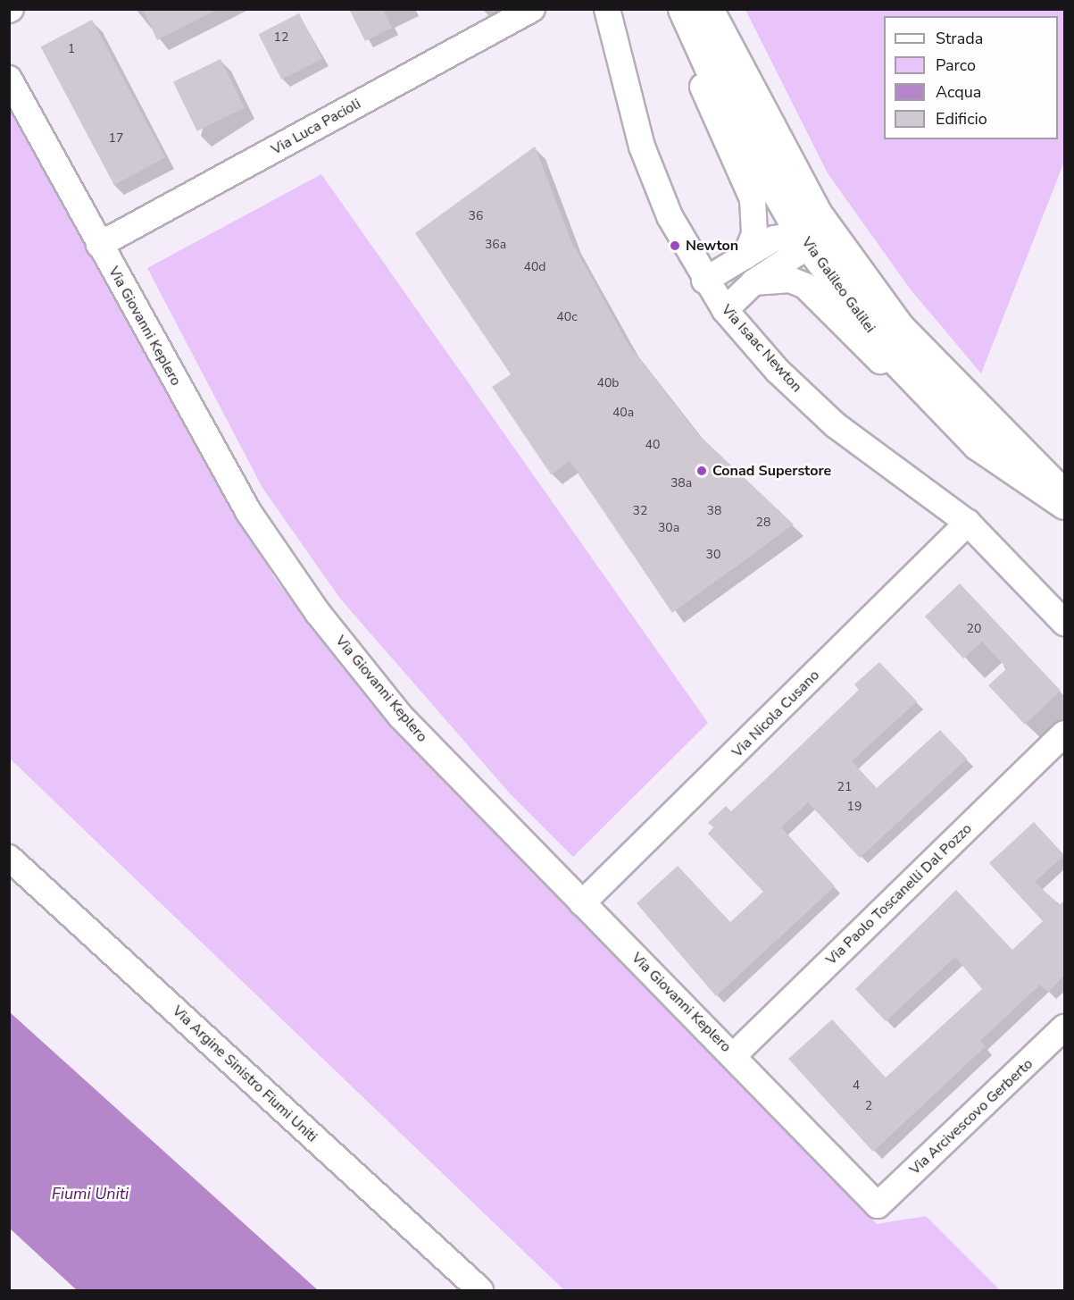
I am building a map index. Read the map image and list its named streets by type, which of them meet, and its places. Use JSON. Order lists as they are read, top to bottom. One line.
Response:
{"streets":{"main road":["Via Galileo Galilei"],"street":["Via Luca Pacioli","Via Giovanni Keplero","Via Isaac Newton","Via Nicola Cusano","Via Paolo Toscanelli Dal Pozzo","Via Argine Sinistro Fiumi Uniti","Via Arcivescovo Gerberto"]},"crossings":[["Via Luca Pacioli","Via Giovanni Keplero"],["Via Giovanni Keplero","Via Nicola Cusano"],["Via Giovanni Keplero","Via Paolo Toscanelli Dal Pozzo"],["Via Giovanni Keplero","Via Arcivescovo Gerberto"],["Via Isaac Newton","Via Nicola Cusano"]],"water":["Fiumi Uniti"],"places":["Newton","Conad Superstore"],"house_numbers":["12","1","17","36","36a","40d","40c","40b","40a","40","38a","32","38","28","30a","30","20","21","19","4","2"],"legend":["Strada","Parco","Acqua","Edificio"]}
